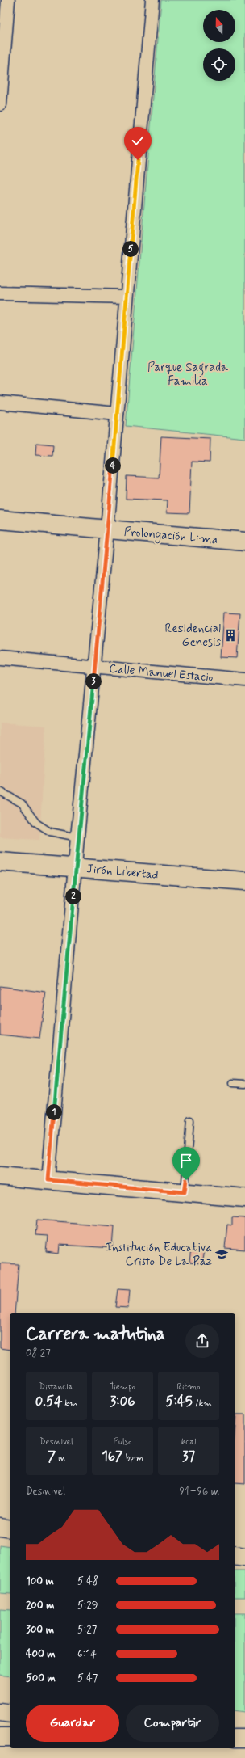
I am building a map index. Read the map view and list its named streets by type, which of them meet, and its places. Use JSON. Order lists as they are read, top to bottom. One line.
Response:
{"streets":{"main road":["Prolongación Lima","Jirón Libertad"],"street":["Calle Manuel Estacio"]},"parks":["Parque Sagrada Familia"],"places":{"building":["Residencial Genesis"],"school or university":["Institución Educativa Cristo De La Paz"]},"north":"top","page":{"pins":["5","4","3","2","1"],"heading":["Carrera matutina","08:27"],"stats":[["Distancia","0.54 km"],["Tiempo","3:06"],["Ritmo","5:45 /km"],["Desnivel","7 m"],["Pulso","167 bpm"],["kcal","37"]],"chart":["Desnivel","91–96 m"],"list":[{"name":"100 m","note":"5:48"},{"name":"200 m","note":"5:29"},{"name":"300 m","note":"5:27"},{"name":"400 m","note":"6:14"},{"name":"500 m","note":"5:47"}],"buttons":["Guardar","Compartir"]}}
